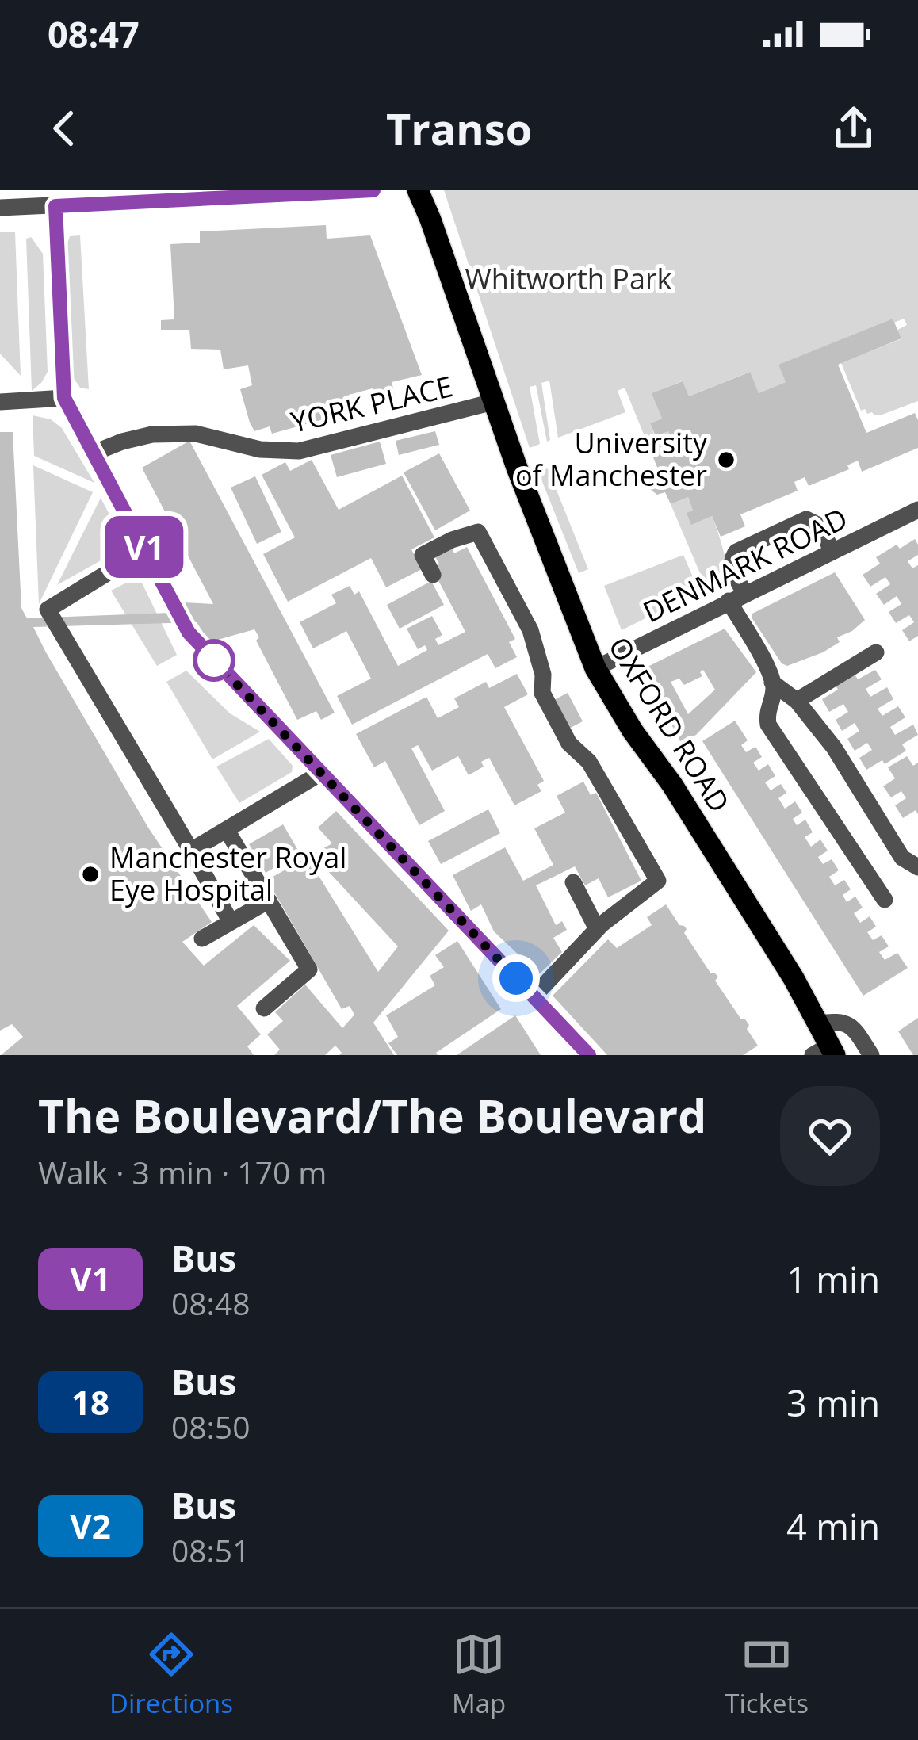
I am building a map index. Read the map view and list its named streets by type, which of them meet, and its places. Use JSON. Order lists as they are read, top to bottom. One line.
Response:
{"streets":{"main road":["OXFORD ROAD"],"street":["YORK PLACE","DENMARK ROAD"]},"crossings":[["YORK PLACE","OXFORD ROAD"],["DENMARK ROAD","OXFORD ROAD"]],"parks":["Whitworth Park"],"places":["University of Manchester","Manchester Royal Eye Hospital"],"lines":["bus line V1"],"page":{"status":"08:47","header":"Transo","on_map":"V1","heading":["The Boulevard/The Boulevard","Walk · 3 min · 170 m"],"list":[{"mark":"V1","name":"Bus","note":"08:48","value":"1 min"},{"mark":"18","name":"Bus","note":"08:50","value":"3 min"},{"mark":"V2","name":"Bus","note":"08:51","value":"4 min"}],"tabs":["Directions","Map","Tickets"]}}
